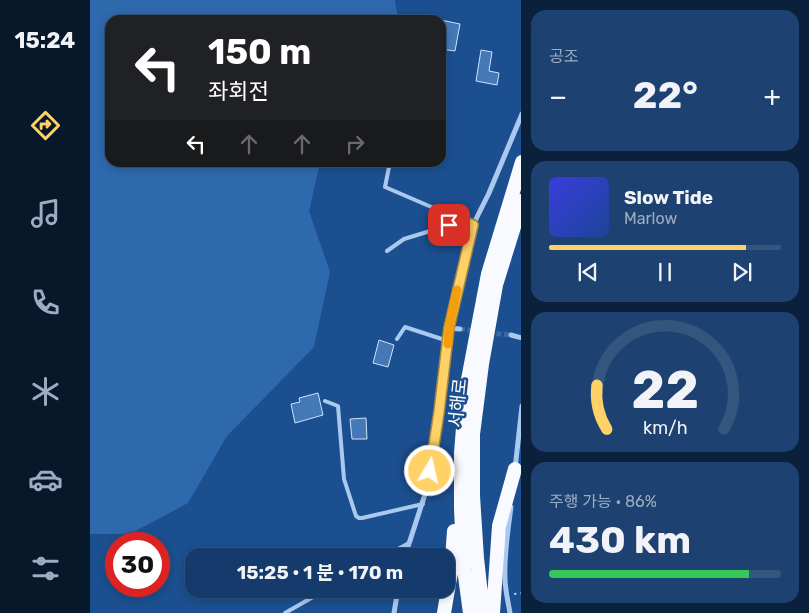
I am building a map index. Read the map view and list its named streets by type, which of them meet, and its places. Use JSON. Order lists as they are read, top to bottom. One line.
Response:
{"streets":{"highway":["서해로"]},"page":{"tabs":"15:24","tile":["공조",["주행 가능 · 86%","430 km"]],"turn":["150 m","좌회전"],"heat":["−","22°","+"],"song":["Slow Tide","Marlow"],"limit":"30","trip":"15:25 · 1 분 · 170 m","gauge":["22","km/h"]}}
